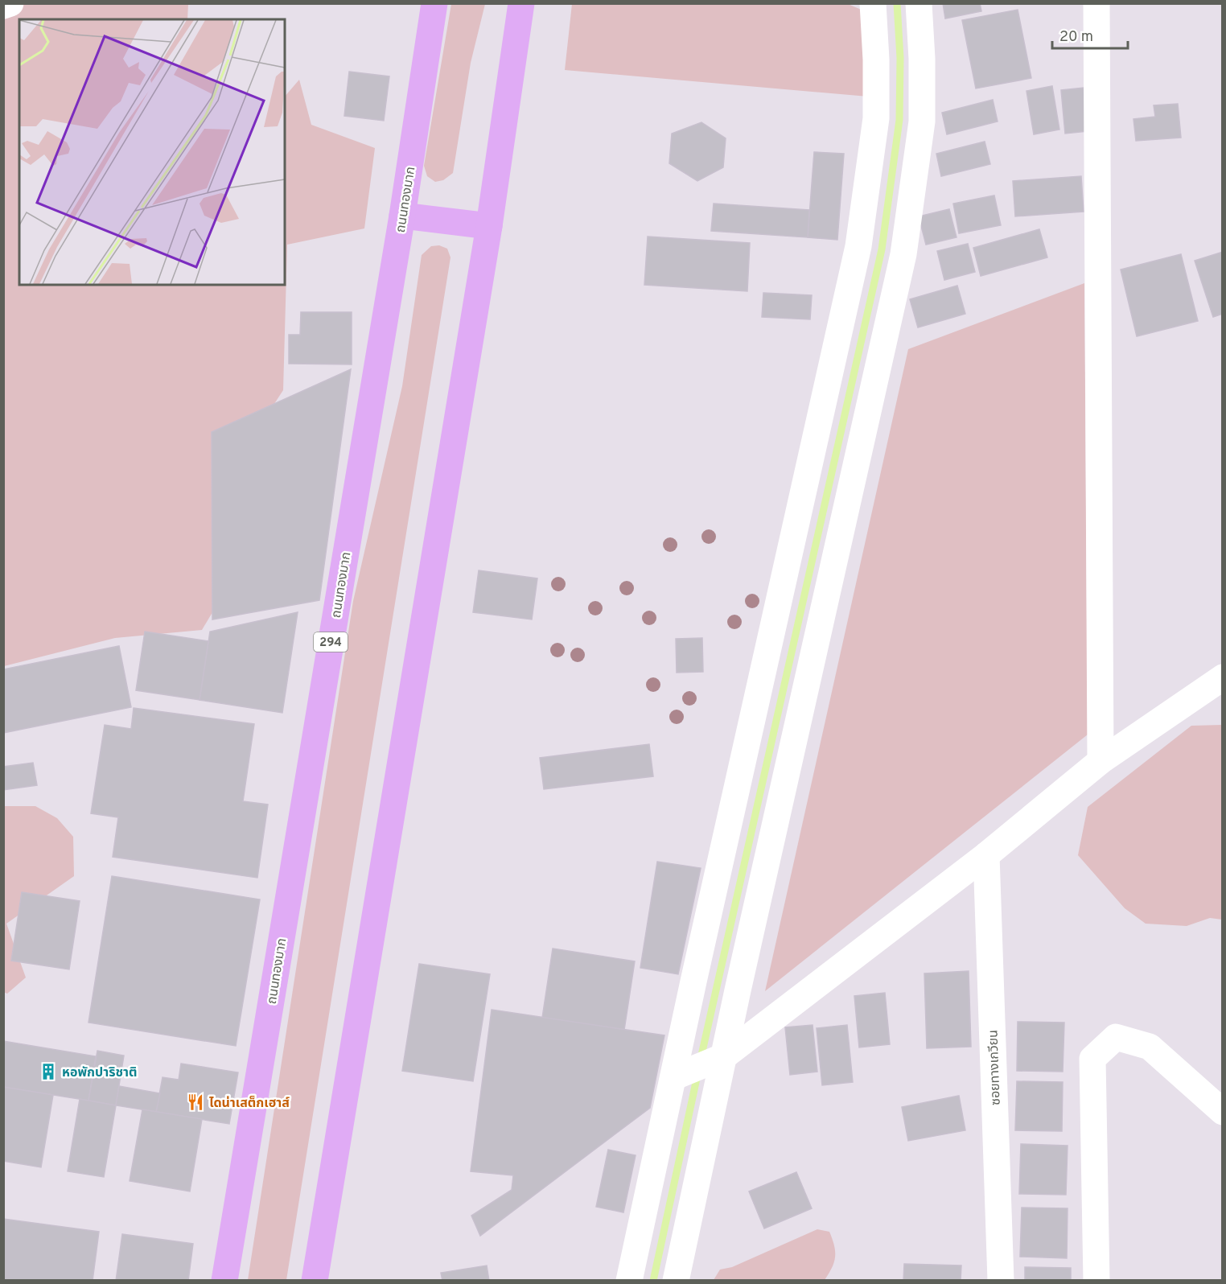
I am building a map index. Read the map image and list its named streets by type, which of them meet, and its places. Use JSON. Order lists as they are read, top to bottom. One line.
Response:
{"streets":{"main road":["ถนนทองมาก","294"],"street":["ซอยทางเกวียน"]},"places":{"building":["หอพักปาริชาติ"],"restaurant":["ไดน่าเสต็กเฮาส์"]},"scale_bar":"20 m"}
